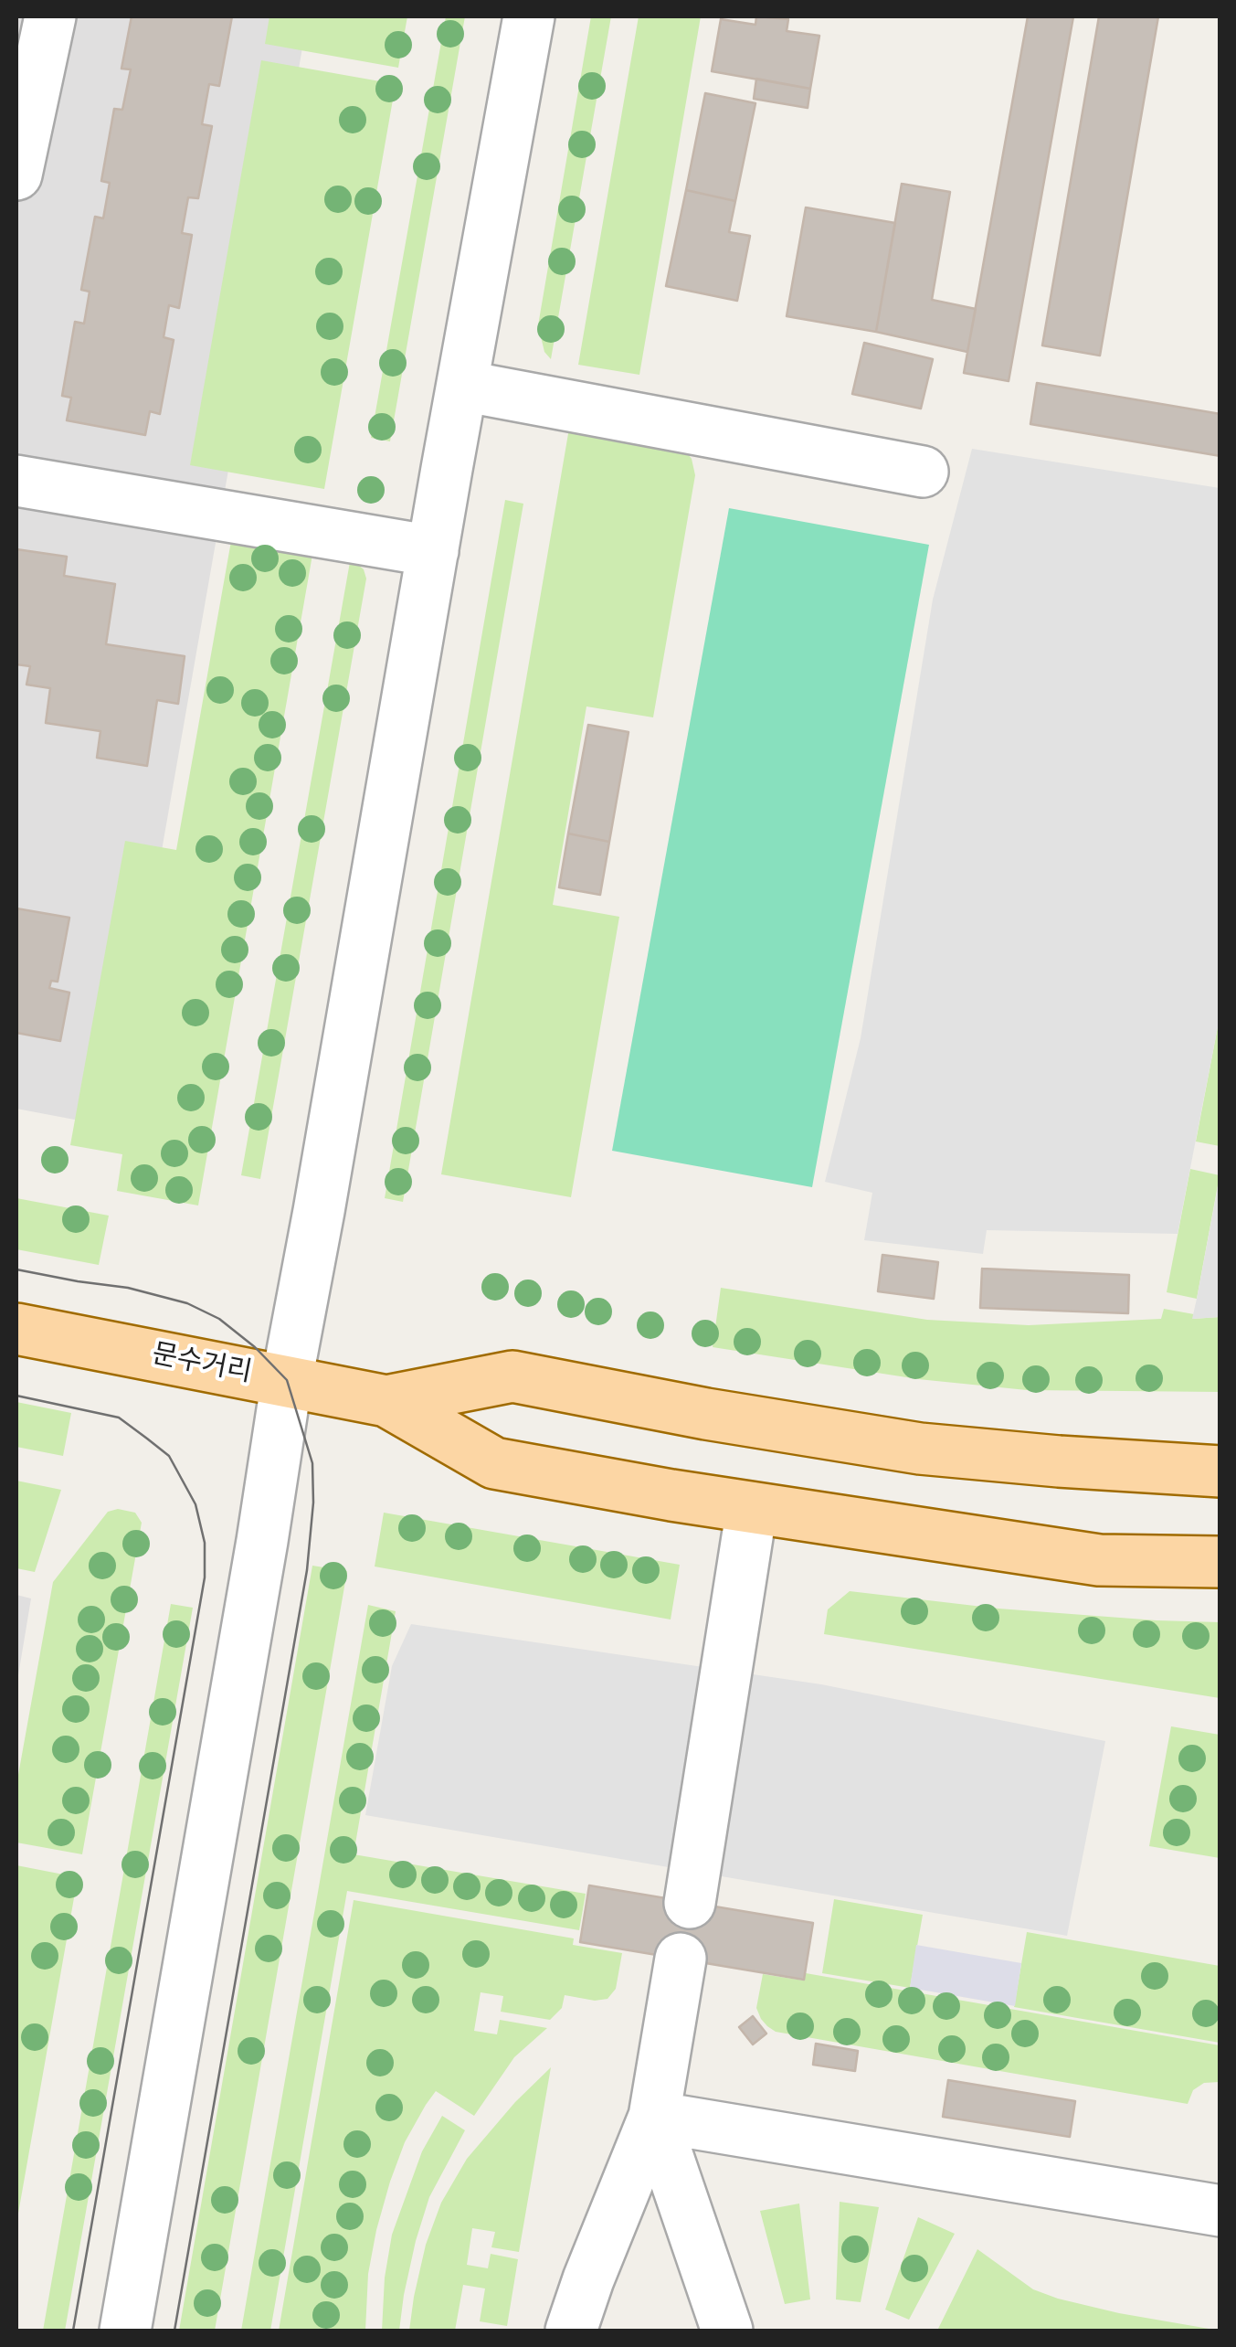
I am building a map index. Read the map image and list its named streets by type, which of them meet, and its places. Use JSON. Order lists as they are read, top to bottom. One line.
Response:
{"streets":{"main road":["문수거리"]}}
